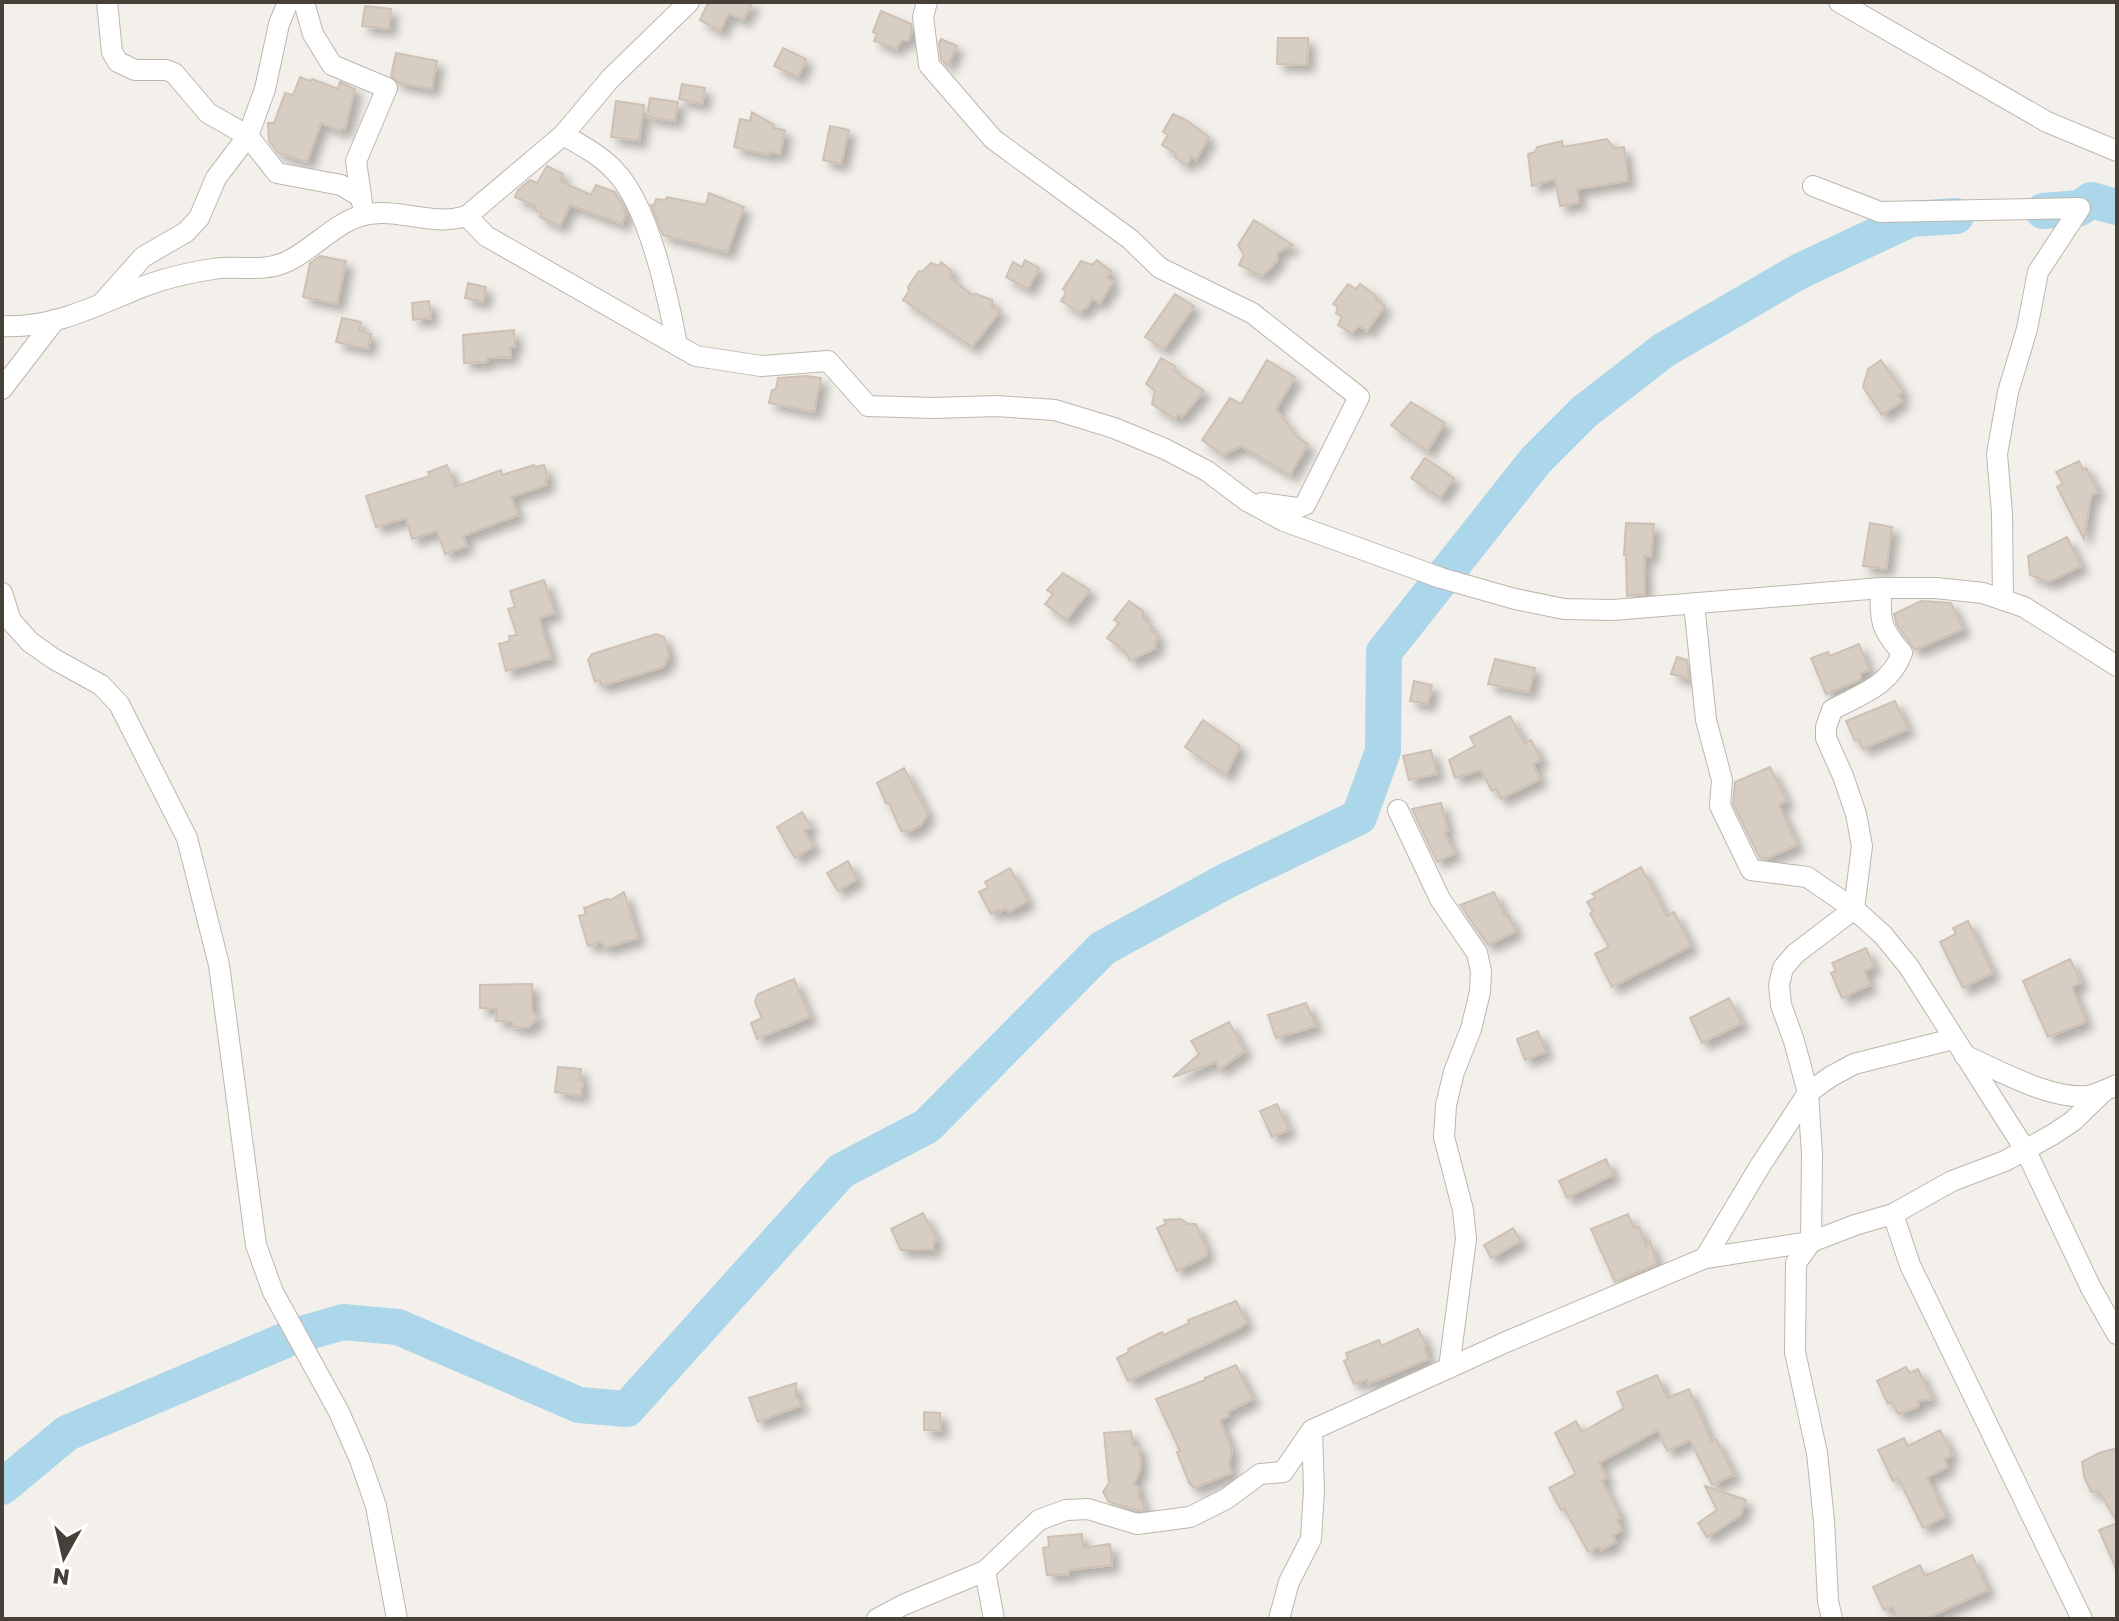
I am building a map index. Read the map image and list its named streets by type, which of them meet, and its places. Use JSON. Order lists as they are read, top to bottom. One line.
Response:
{"north":"bottom"}
